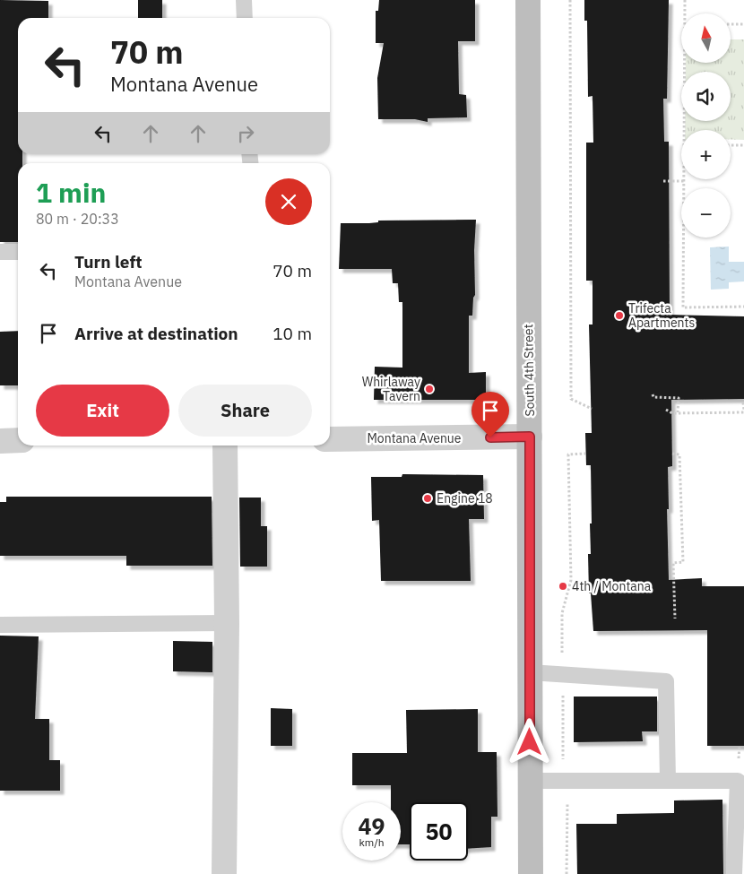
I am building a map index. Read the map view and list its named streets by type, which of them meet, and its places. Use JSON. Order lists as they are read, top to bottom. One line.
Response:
{"streets":{"main road":["South 4th Street"],"street":["Montana Avenue"]},"crossings":[["South 4th Street","Montana Avenue"]],"places":["Trifecta Apartments","Whirlaway Tavern","Engine 18","4th / Montana"],"north":"top","page":{"map_buttons":["+","−"],"turn":["70 m","Montana Avenue"],"heading":["1 min","80 m · 20:33"],"list":[{"name":"Turn left","note":"Montana Avenue","value":"70 m"},{"name":"Arrive at destination","value":"10 m"}],"buttons":["Exit","Share"],"speed":"49 km/h","limit":"50"}}
